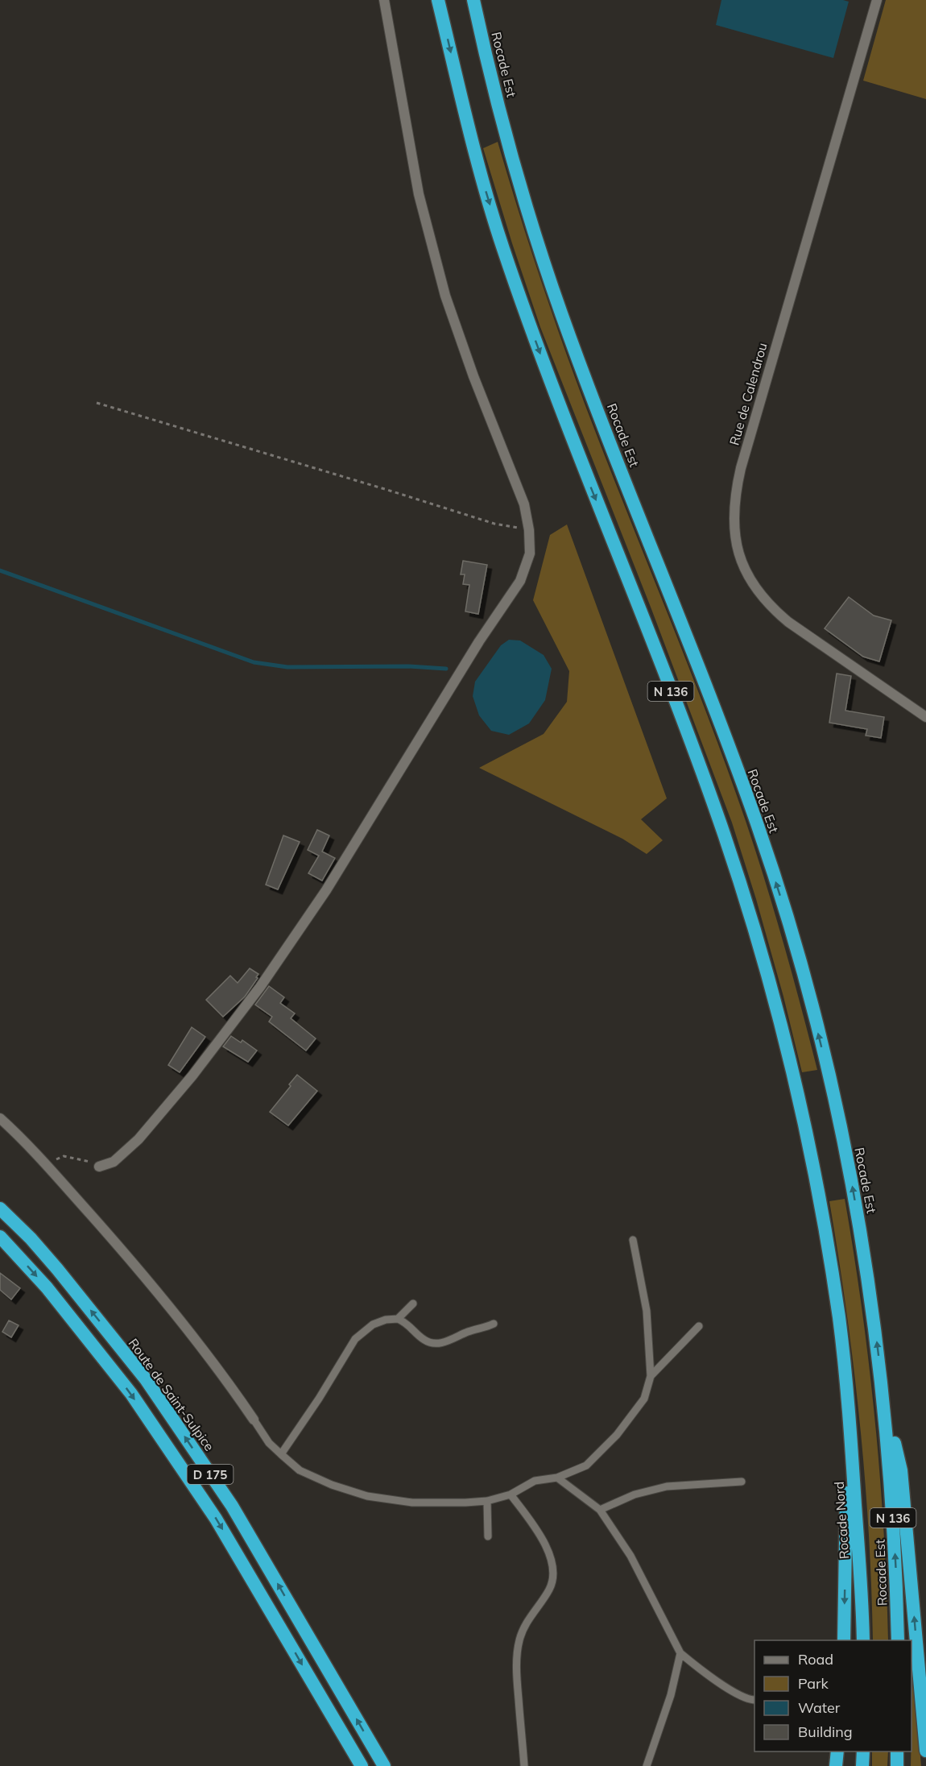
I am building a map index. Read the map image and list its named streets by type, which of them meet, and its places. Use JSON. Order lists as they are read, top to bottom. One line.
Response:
{"streets":{"highway":["Rocade Est","N 136","Route de Saint-Sulpice","D 175","Rocade Nord"],"street":["Rue de Calendrou"]},"crossings":[["N 136","Rocade Nord"]],"legend":["Road","Park","Water","Building"]}
